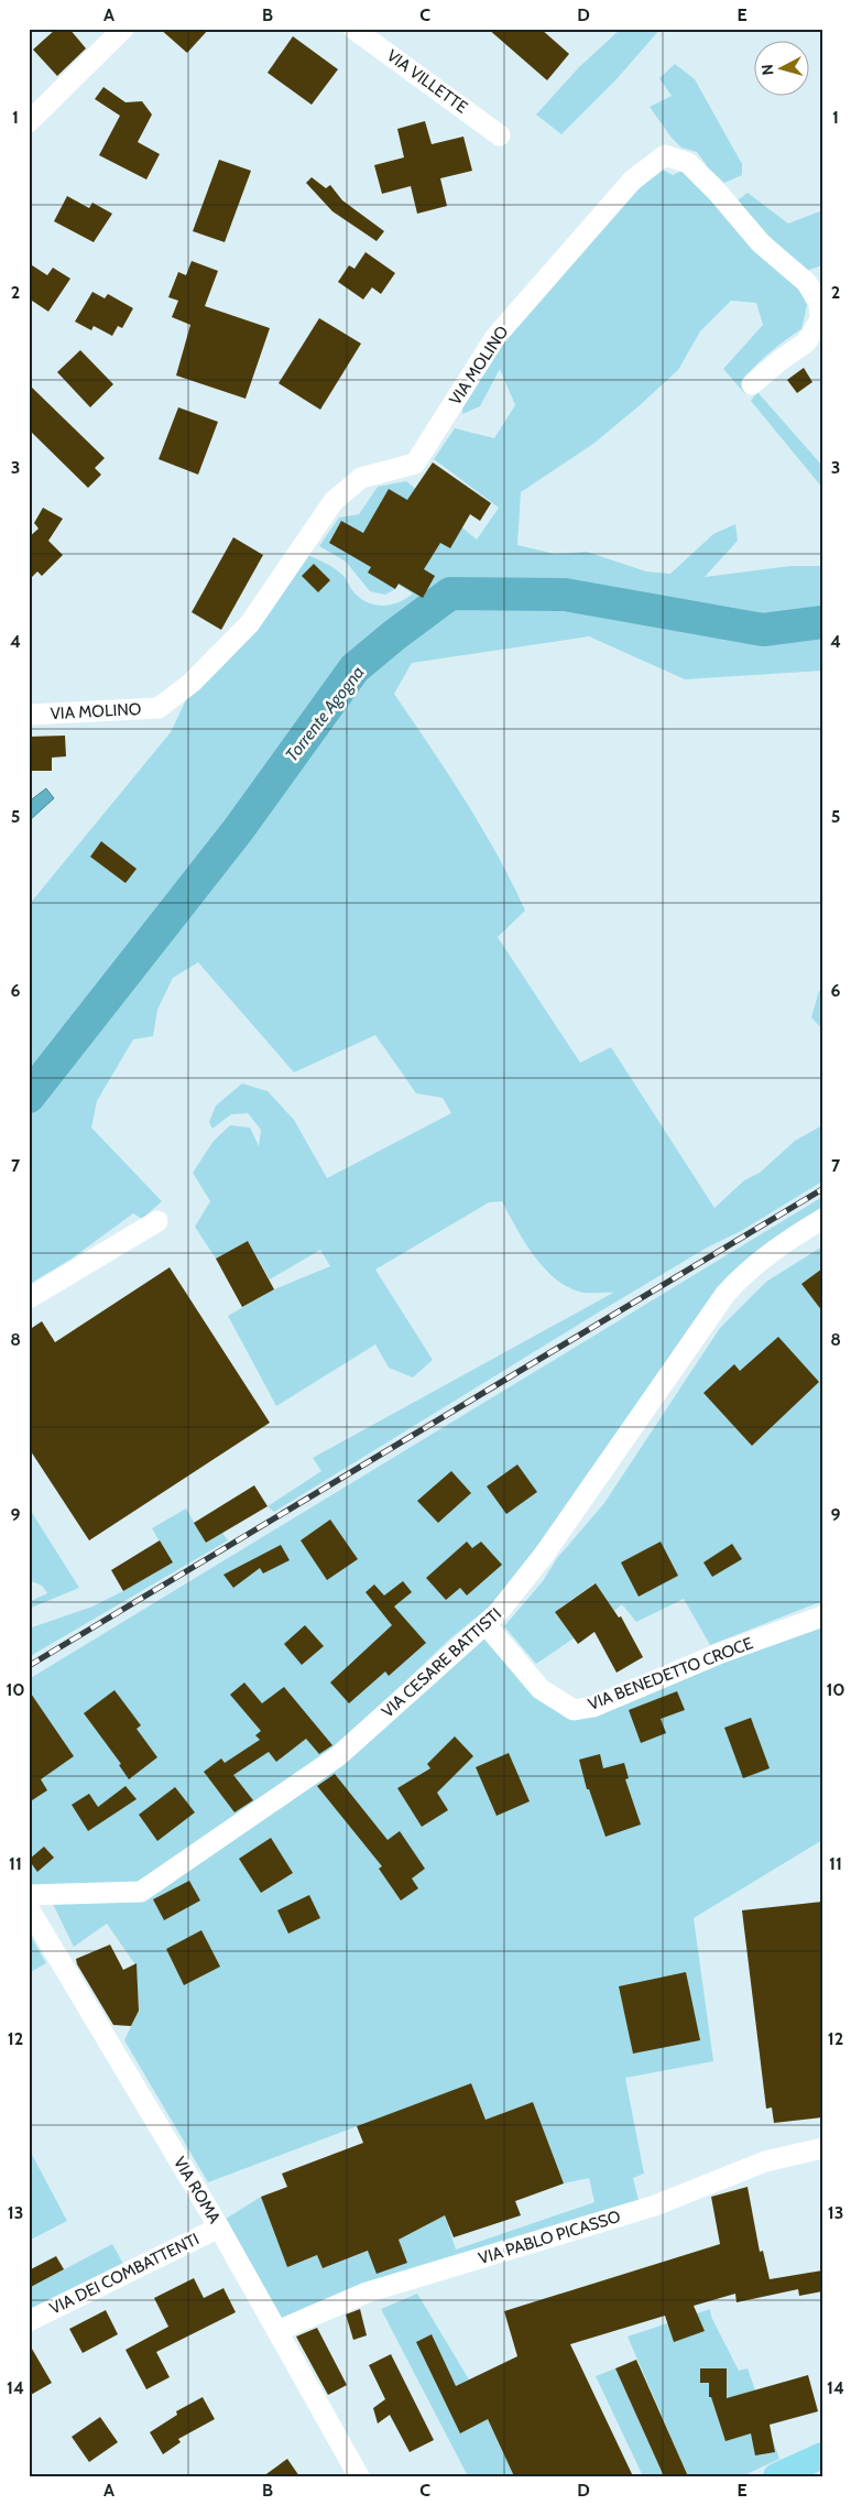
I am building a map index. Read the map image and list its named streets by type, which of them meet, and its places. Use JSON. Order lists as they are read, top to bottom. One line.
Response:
{"streets":{"street":["VIA VILLETTE","VIA MOLINO","VIA CESARE BATTISTI","VIA BENEDETTO CROCE","VIA ROMA","VIA PABLO PICASSO","VIA DEI COMBATTENTI"]},"crossings":[["VIA CESARE BATTISTI","VIA BENEDETTO CROCE"],["VIA ROMA","VIA PABLO PICASSO"],["VIA ROMA","VIA DEI COMBATTENTI"]],"water":["Torrente Agogna"],"north":"left","grid":{"columns":["A","B","C","D","E"],"rows":["1","2","3","4","5","6","7","8","9","10","11","12","13","14"]}}
